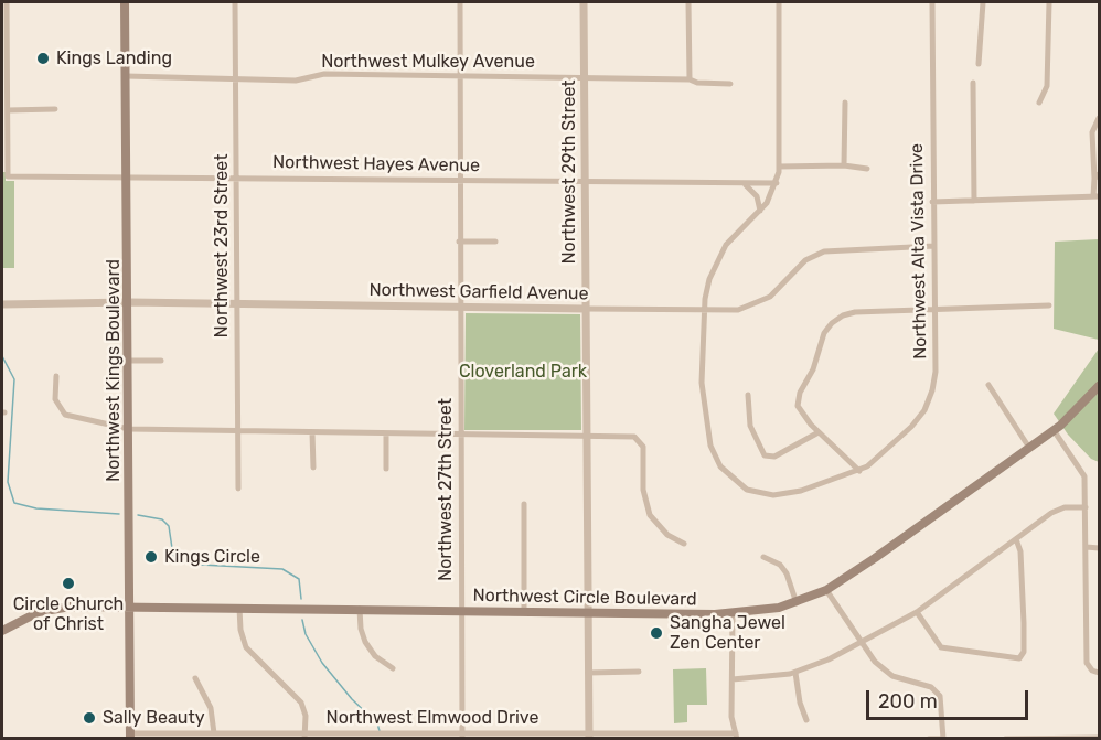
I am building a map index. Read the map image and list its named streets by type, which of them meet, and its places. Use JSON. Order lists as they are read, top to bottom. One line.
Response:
{"streets":{"main road":["Northwest Kings Boulevard","Northwest Circle Boulevard"],"street":["Northwest Mulkey Avenue","Northwest Hayes Avenue","Northwest 29th Street","Northwest 23rd Street","Northwest Alta Vista Drive","Northwest Garfield Avenue","Northwest 27th Street","Northwest Elmwood Drive"]},"crossings":[["Northwest Mulkey Avenue","Northwest 29th Street"],["Northwest Mulkey Avenue","Northwest 23rd Street"],["Northwest Mulkey Avenue","Northwest Kings Boulevard"],["Northwest Mulkey Avenue","Northwest 27th Street"],["Northwest Hayes Avenue","Northwest 29th Street"],["Northwest Hayes Avenue","Northwest 23rd Street"],["Northwest Hayes Avenue","Northwest Alta Vista Drive"],["Northwest Hayes Avenue","Northwest Kings Boulevard"],["Northwest Hayes Avenue","Northwest 27th Street"],["Northwest 29th Street","Northwest Garfield Avenue"],["Northwest 29th Street","Northwest Circle Boulevard"],["Northwest 29th Street","Northwest Elmwood Drive"],["Northwest 23rd Street","Northwest Garfield Avenue"],["Northwest Alta Vista Drive","Northwest Garfield Avenue"],["Northwest Garfield Avenue","Northwest Kings Boulevard"],["Northwest Garfield Avenue","Northwest 27th Street"],["Northwest Kings Boulevard","Northwest Circle Boulevard"],["Northwest Kings Boulevard","Northwest Elmwood Drive"],["Northwest 27th Street","Northwest Circle Boulevard"],["Northwest 27th Street","Northwest Elmwood Drive"]],"parks":["Cloverland Park"],"places":["Kings Landing","Kings Circle","Circle Church of Christ","Sangha Jewel Zen Center","Sally Beauty"],"scale_bar":"200 m"}
